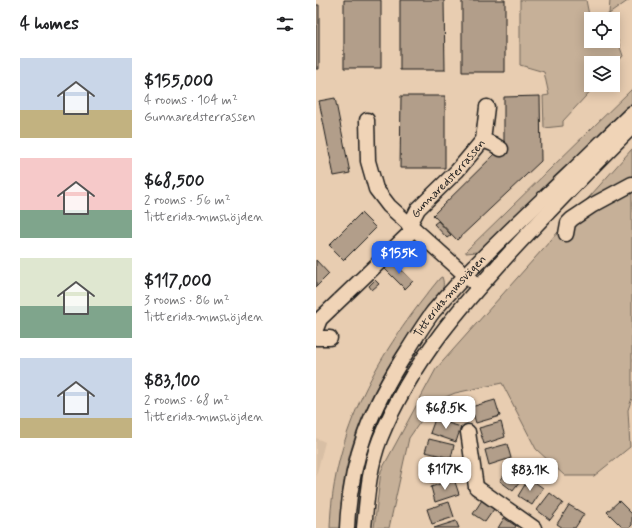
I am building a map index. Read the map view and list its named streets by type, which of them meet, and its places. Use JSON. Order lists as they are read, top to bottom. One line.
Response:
{"streets":{"street":["Gunnaredsterrassen","Titteridammsvägen"]},"crossings":[["Gunnaredsterrassen","Titteridammsvägen"]],"page":{"heading":"4 homes","list":[{"name":"$155,000","note":"4 rooms · 104 m² · Gunnaredsterrassen"},{"name":"$68,500","note":"2 rooms · 56 m² · Titteridammshöjden"},{"name":"$117,000","note":"3 rooms · 86 m² · Titteridammshöjden"},{"name":"$83,100","note":"2 rooms · 68 m² · Titteridammshöjden"}],"price":["$155K","$68.5K","$117K","$83.1K"]}}
